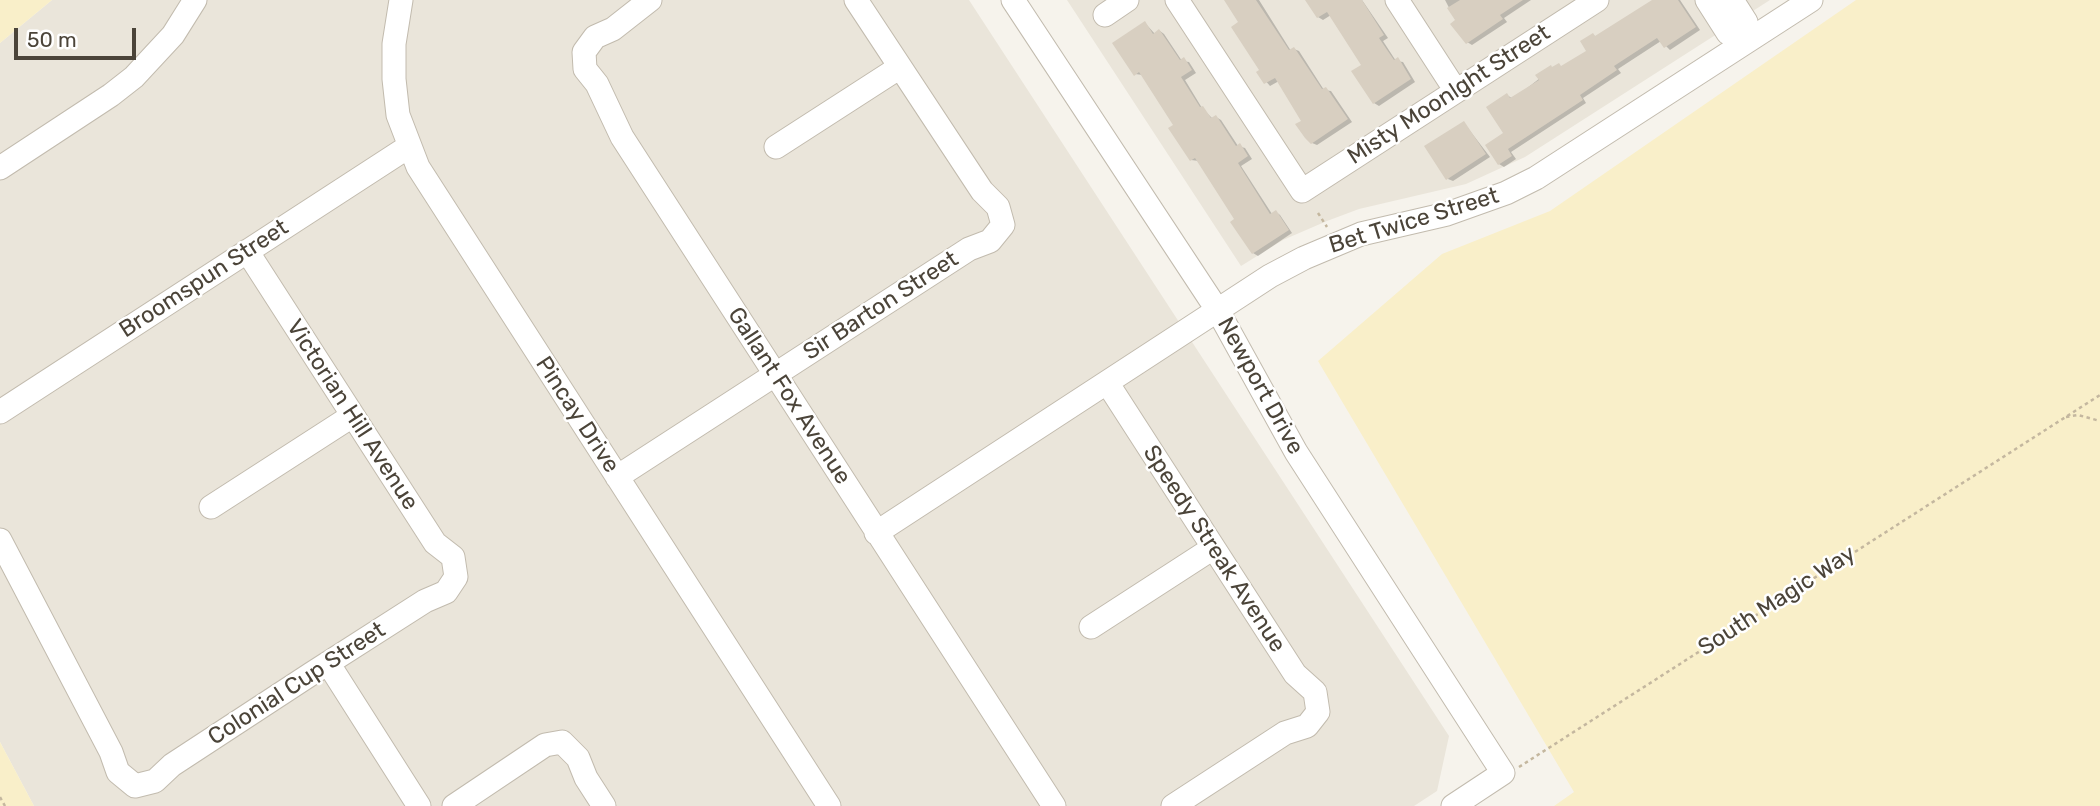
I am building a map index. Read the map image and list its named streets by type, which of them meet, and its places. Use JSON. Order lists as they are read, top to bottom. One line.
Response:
{"streets":{"street":["Misty Moonlght Street","Bet Twice Street","Broomspun Street","Sir Barton Street","Newport Drive","Gallant Fox Avenue","Victorian Hill Avenue","Pincay Drive","Speedy Streak Avenue","Colonial Cup Street"],"path":["South Magic Way"]},"crossings":[["Bet Twice Street","Newport Drive"],["Bet Twice Street","Gallant Fox Avenue"],["Bet Twice Street","Speedy Streak Avenue"],["Broomspun Street","Victorian Hill Avenue"],["Broomspun Street","Pincay Drive"],["Sir Barton Street","Gallant Fox Avenue"],["Sir Barton Street","Pincay Drive"],["Newport Drive","South Magic Way"],["Victorian Hill Avenue","Colonial Cup Street"]],"scale_bar":"50 m"}
